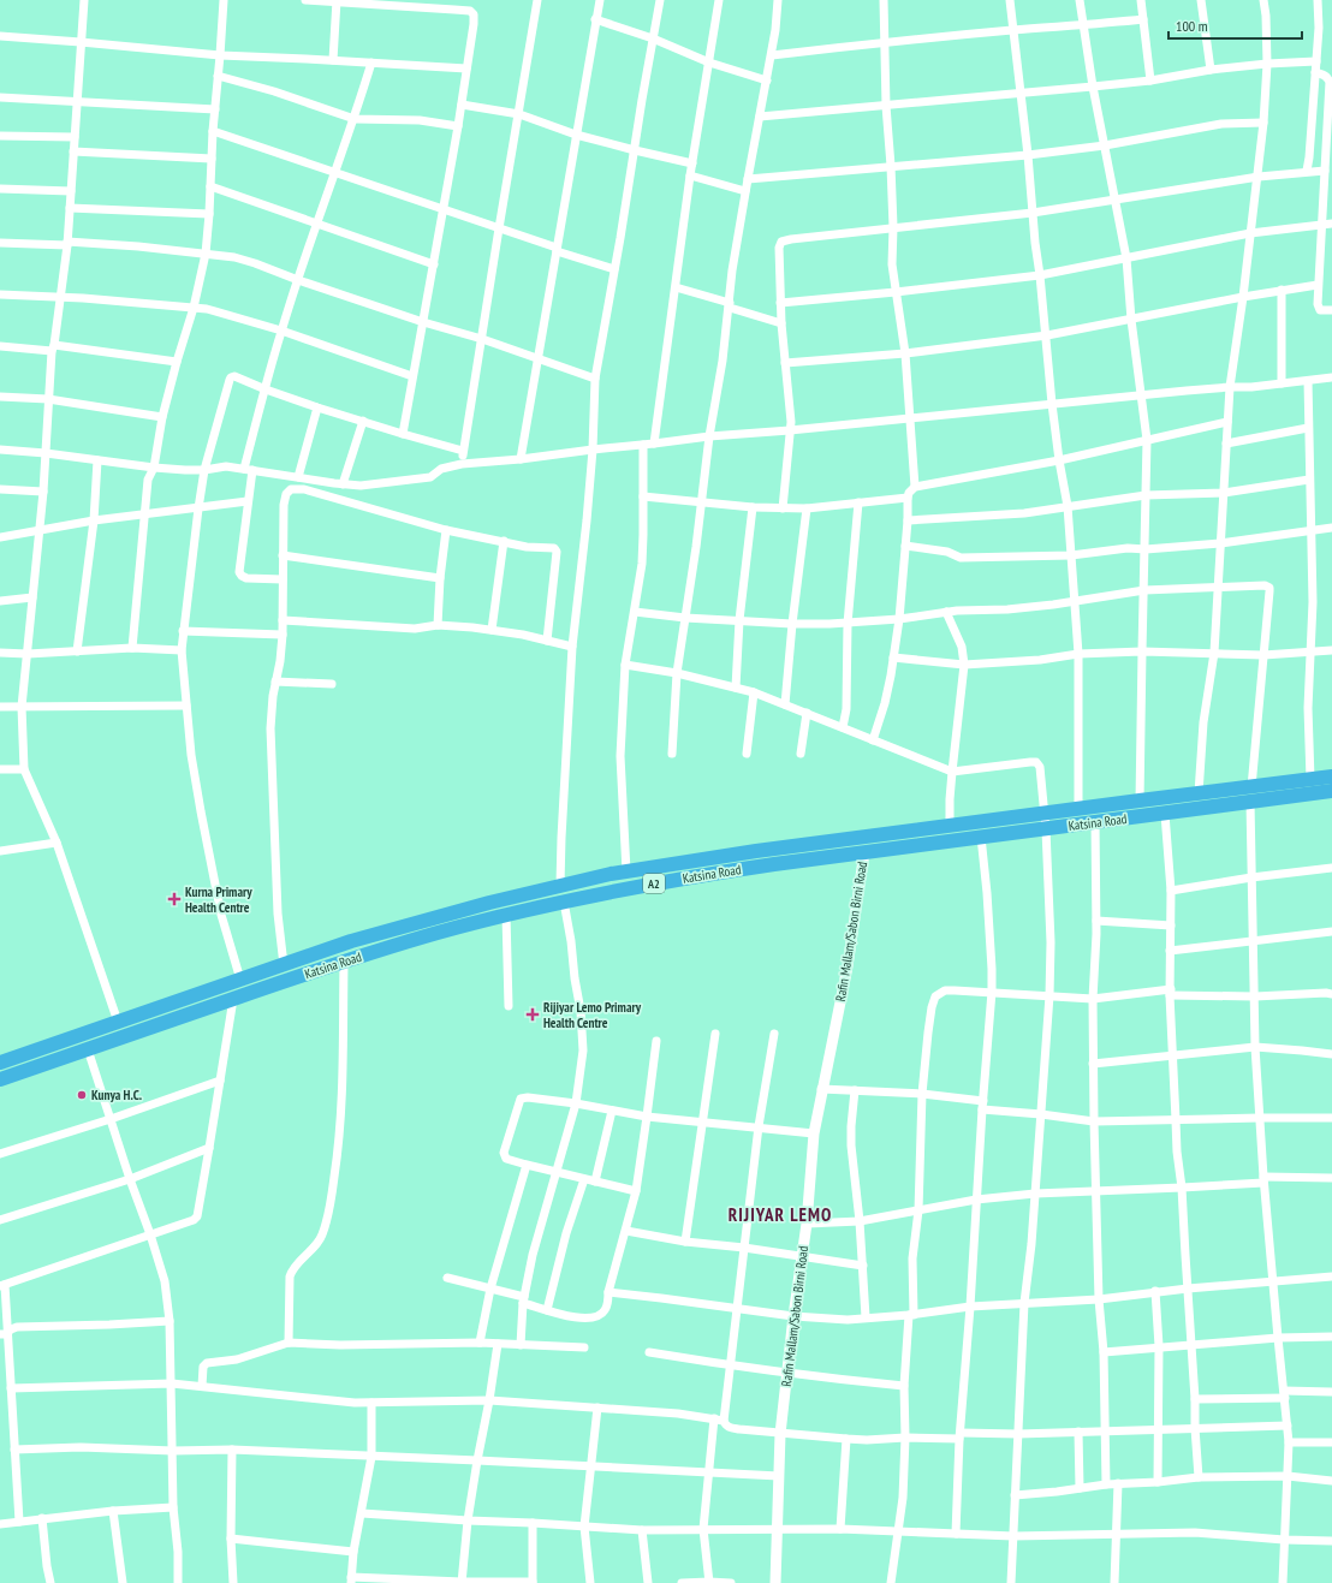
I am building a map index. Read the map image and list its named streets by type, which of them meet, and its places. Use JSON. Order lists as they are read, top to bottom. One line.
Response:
{"streets":{"highway":["Katsina Road","A2"],"street":["Rafin Mallam/Sabon Birni Road"]},"crossings":[["Katsina Road","Rafin Mallam/Sabon Birni Road"]],"districts":["RIJIYAR LEMO"],"places":{"health":["Kurna Primary Health Centre","Rijiyar Lemo Primary Health Centre"],"other":["Kunya H.C."]},"scale_bar":"100 m"}
